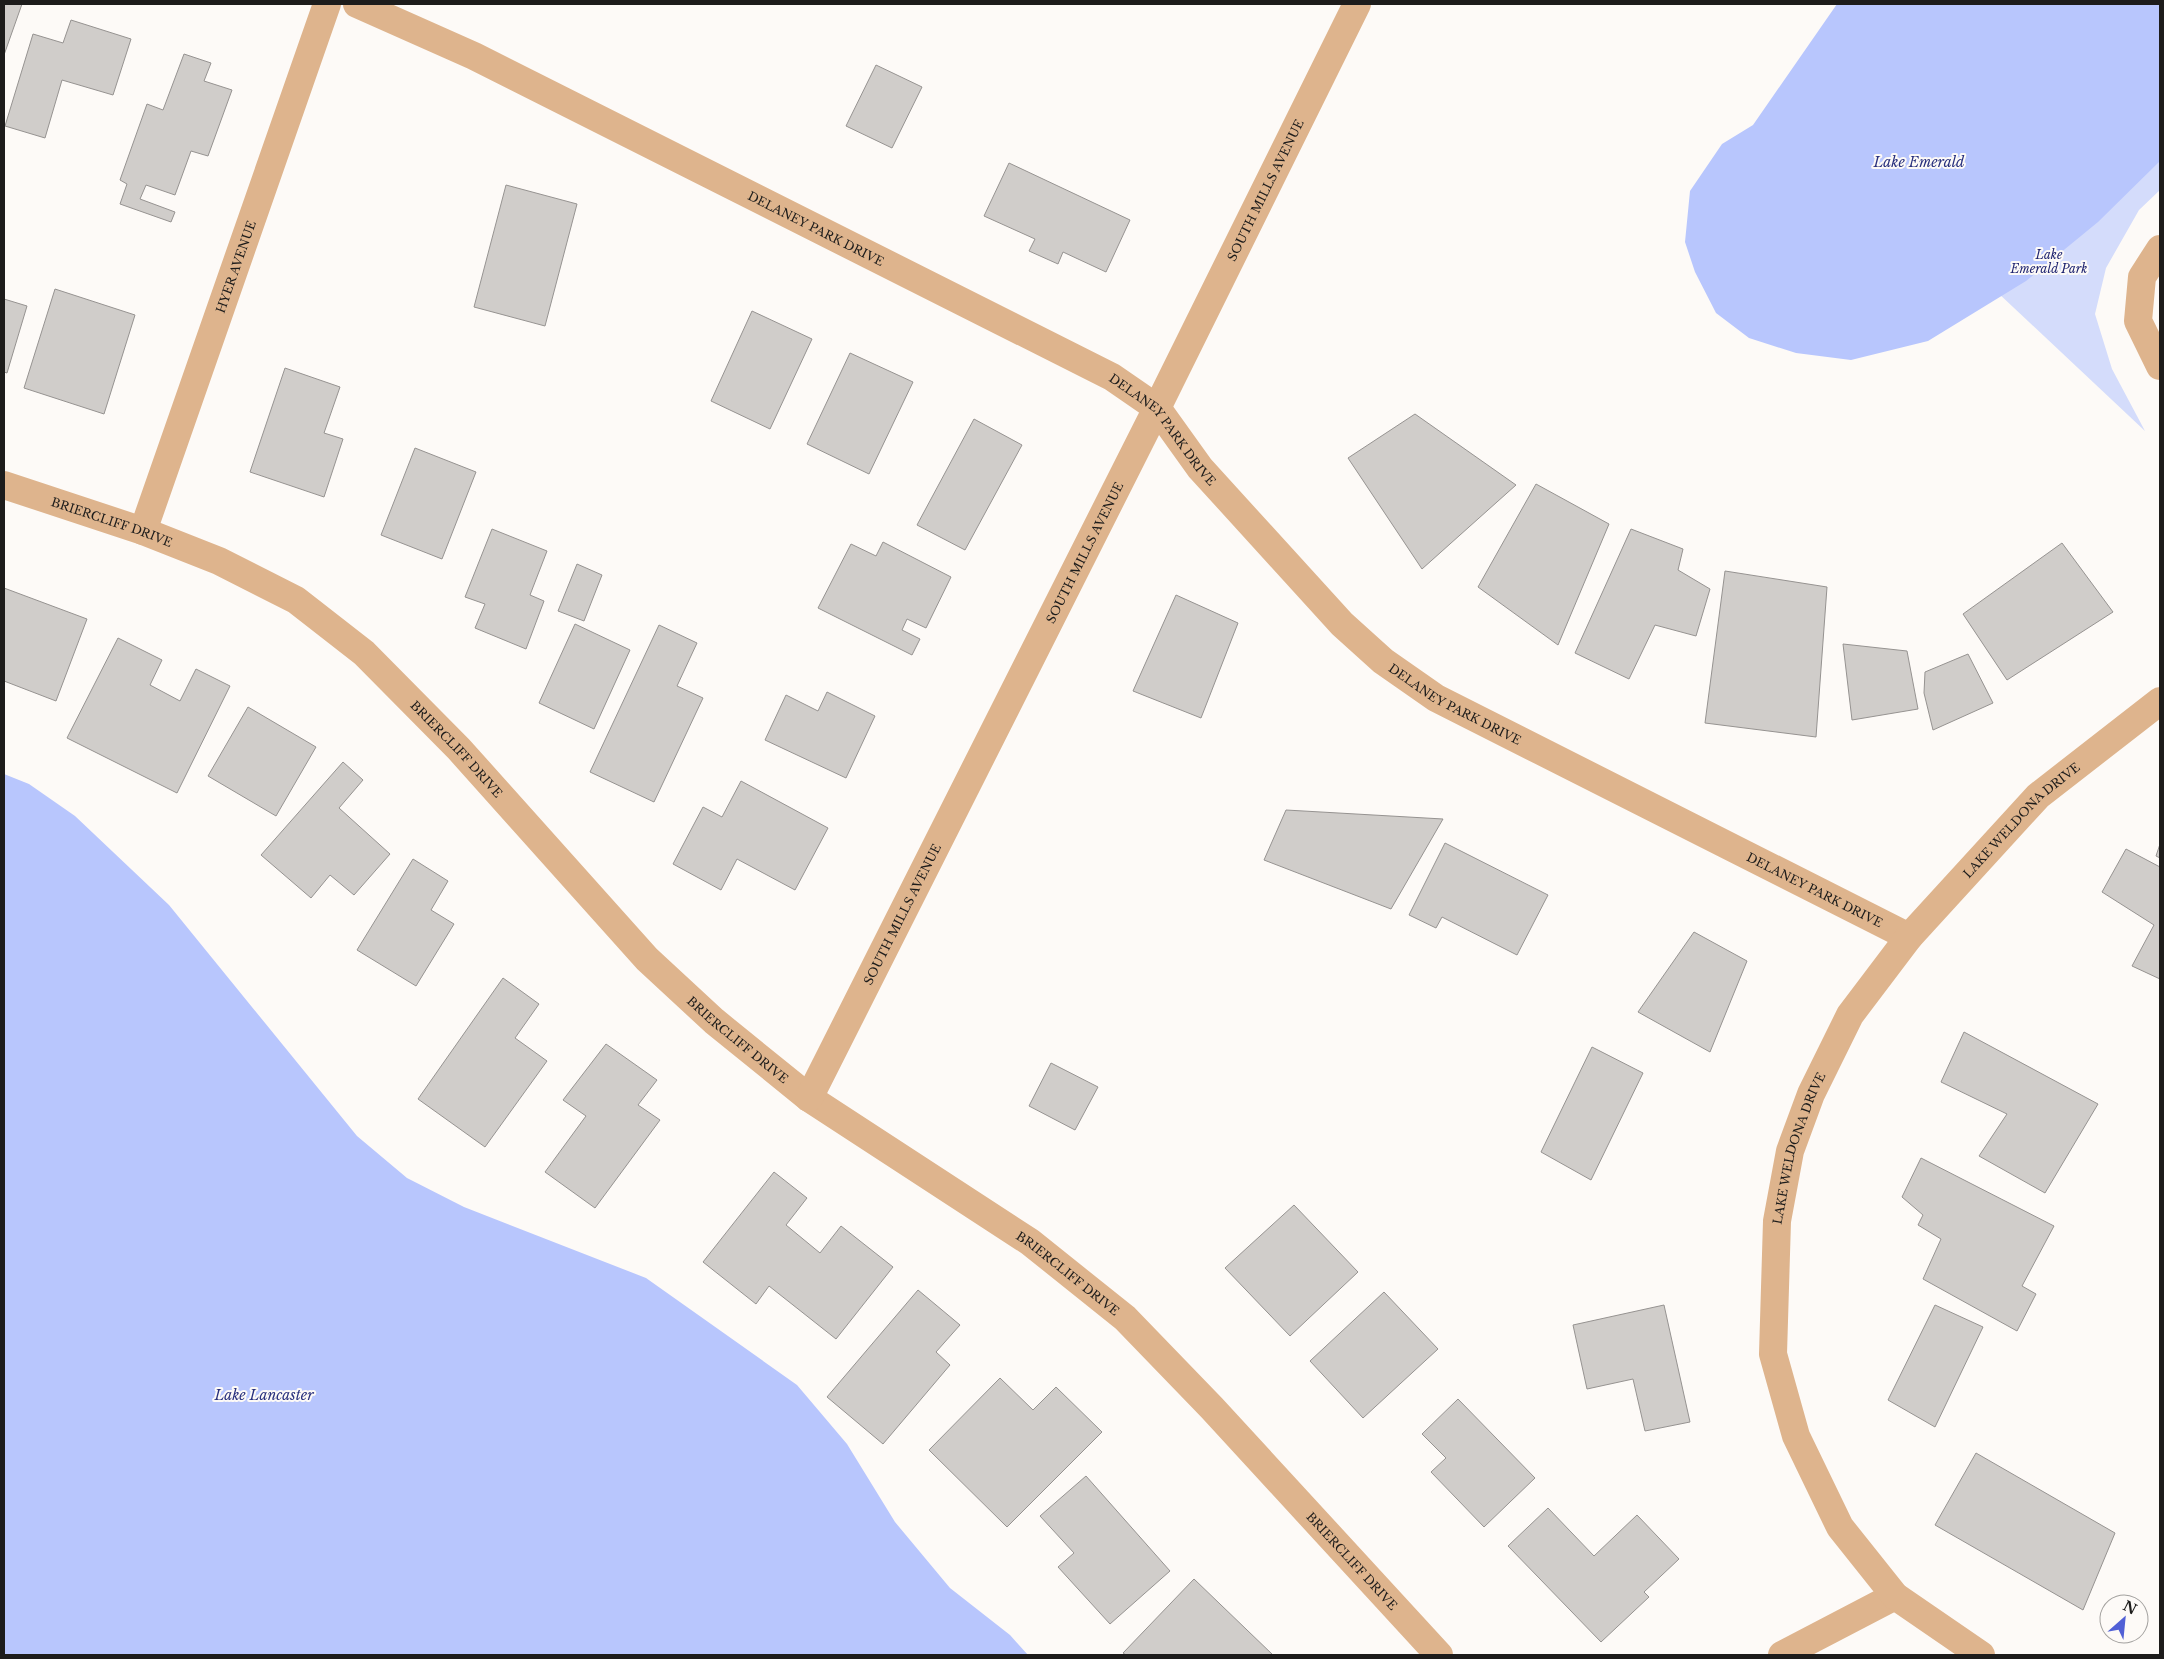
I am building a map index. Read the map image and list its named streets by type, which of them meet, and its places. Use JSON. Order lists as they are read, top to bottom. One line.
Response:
{"streets":{"street":["SOUTH MILLS AVENUE","DELANEY PARK DRIVE","HYER AVENUE","BRIERCLIFF DRIVE","LAKE WELDONA DRIVE"]},"crossings":[["SOUTH MILLS AVENUE","DELANEY PARK DRIVE"],["SOUTH MILLS AVENUE","BRIERCLIFF DRIVE"],["DELANEY PARK DRIVE","LAKE WELDONA DRIVE"],["HYER AVENUE","BRIERCLIFF DRIVE"]],"water":["Lake Emerald","Lake Lancaster"],"parks":["Lake Emerald Park"],"north":"top right"}
